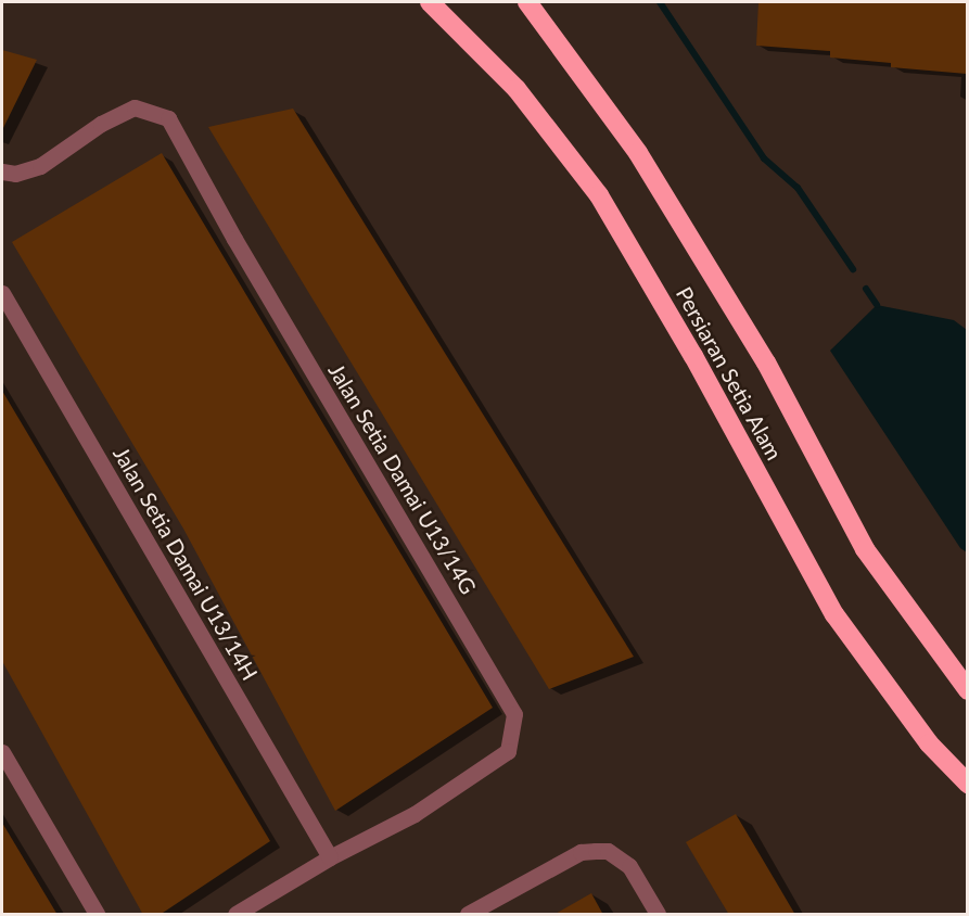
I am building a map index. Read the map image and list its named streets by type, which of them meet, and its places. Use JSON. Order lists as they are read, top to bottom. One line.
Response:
{"streets":{"highway":["Persiaran Setia Alam"],"street":["Jalan Setia Damai U13/14G","Jalan Setia Damai U13/14H"]},"crossings":[["Jalan Setia Damai U13/14G","Jalan Setia Damai U13/14H"]]}
